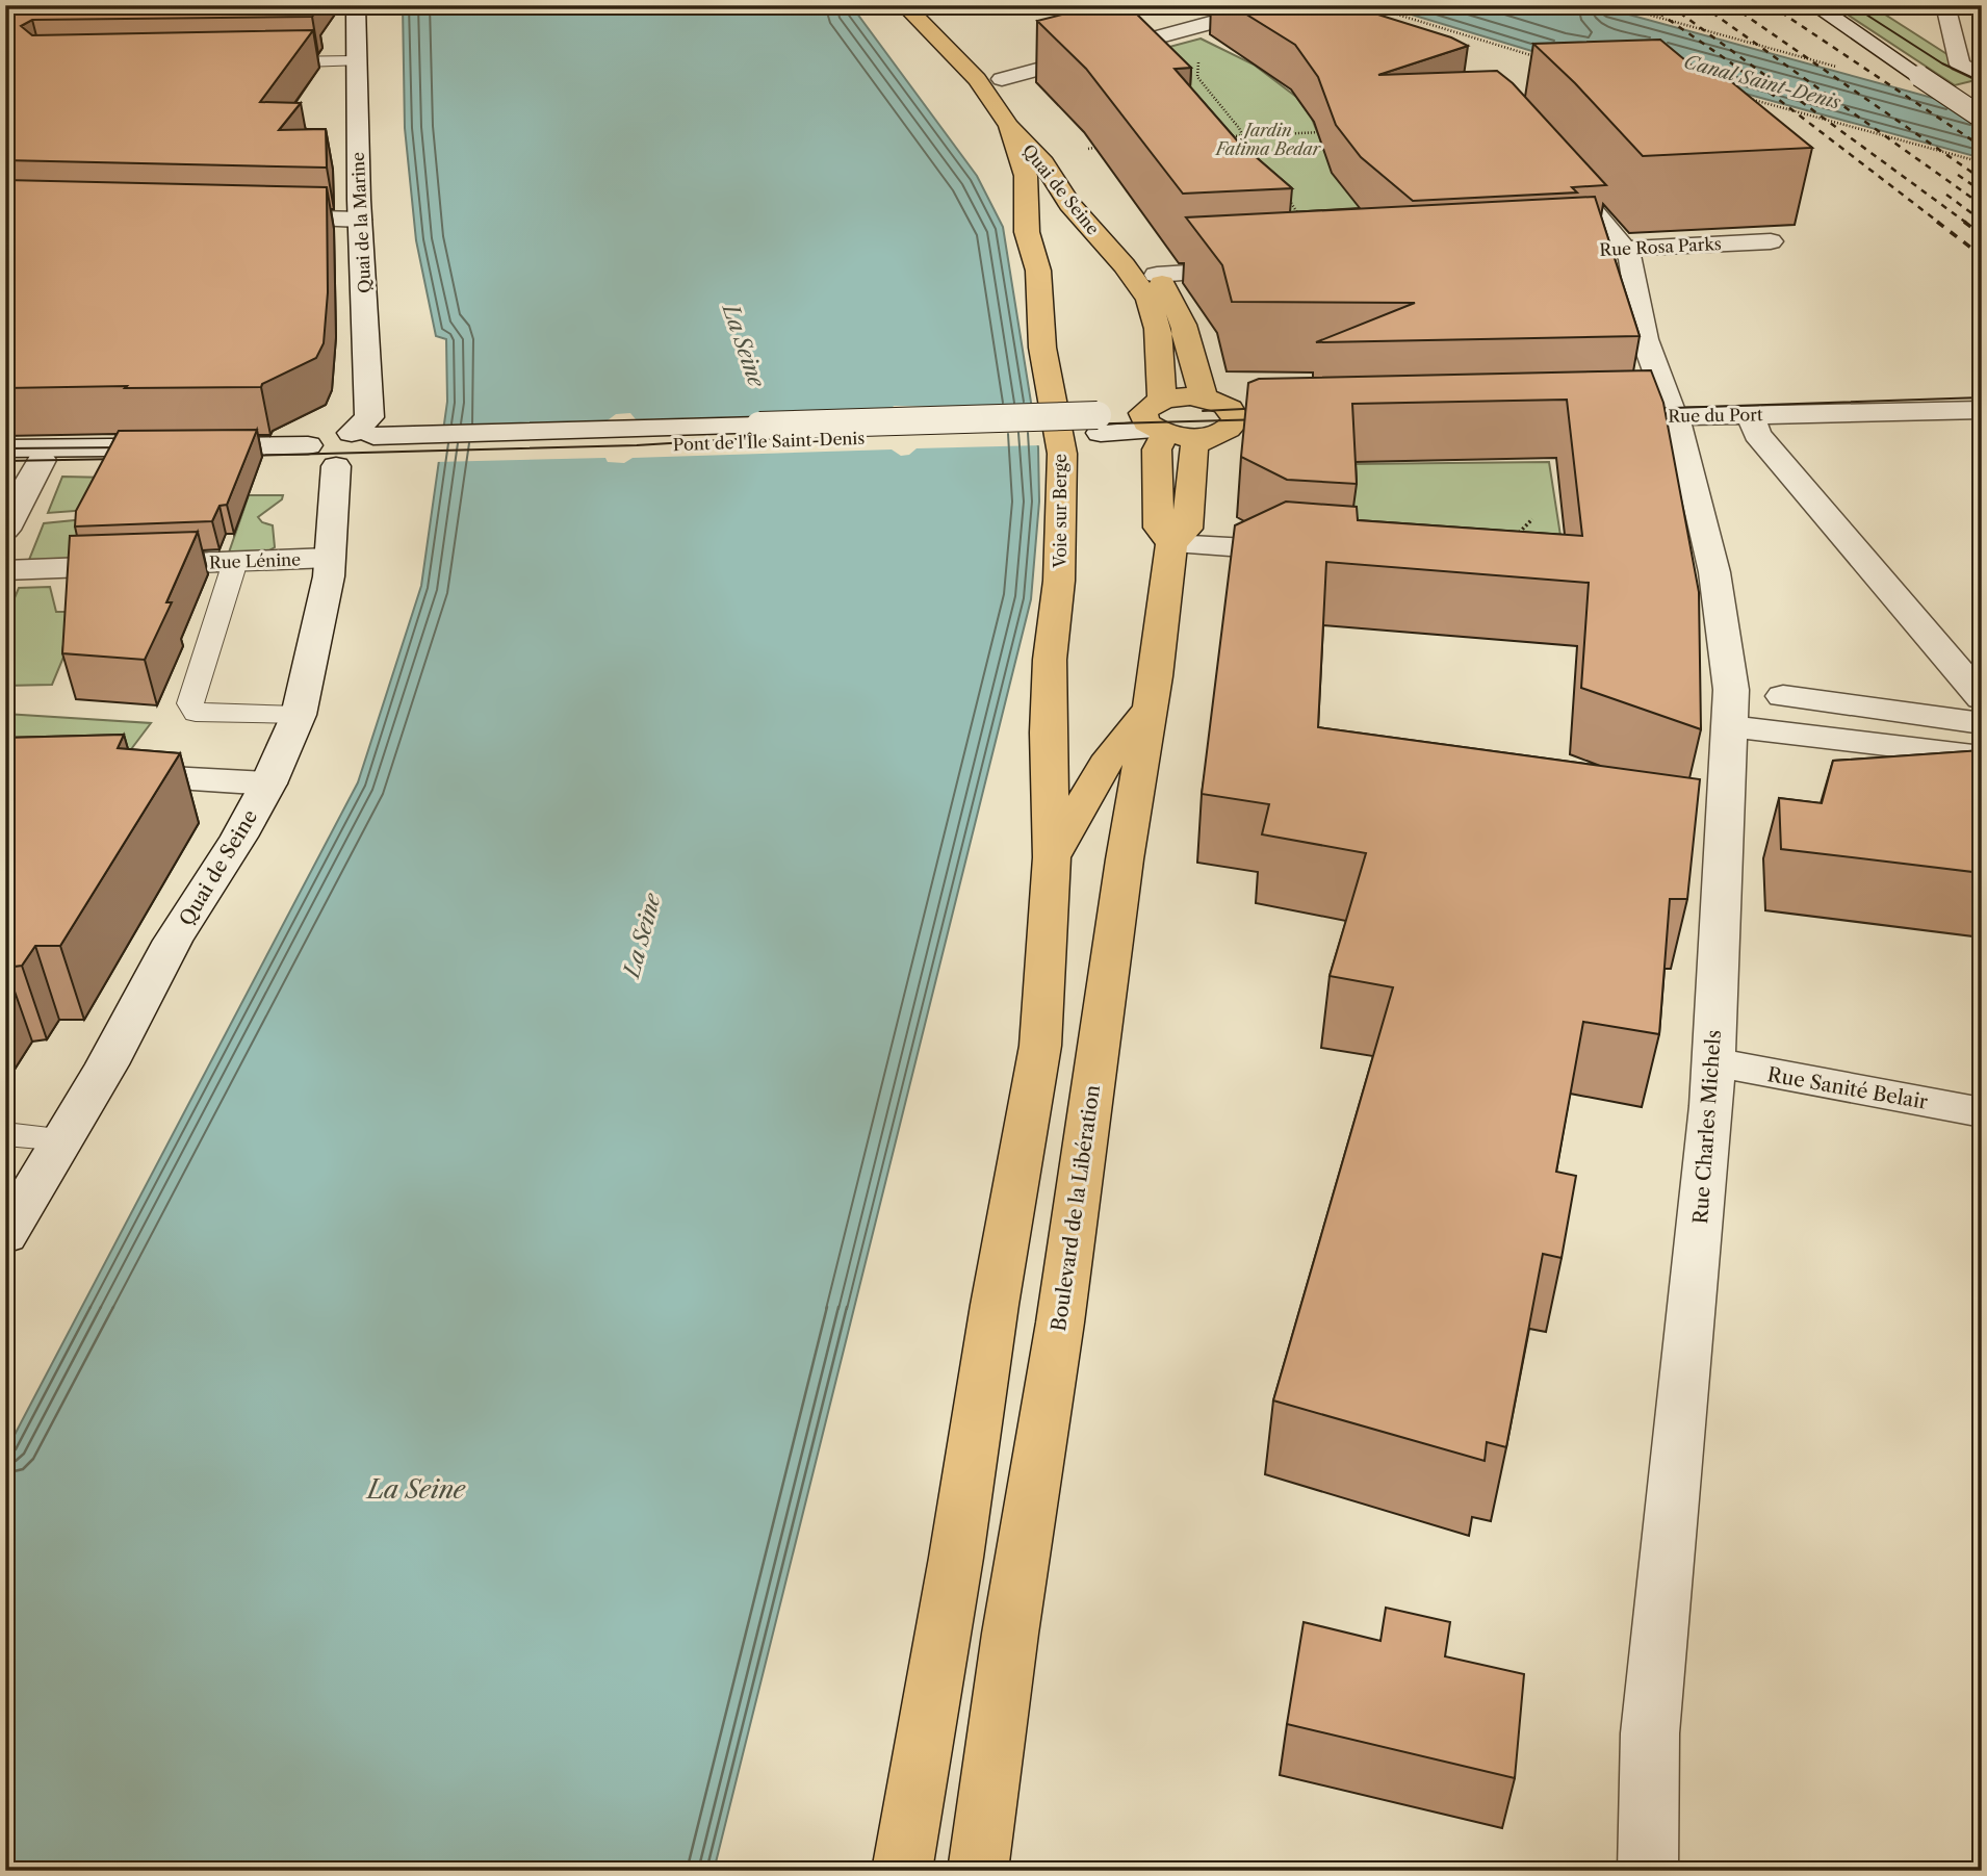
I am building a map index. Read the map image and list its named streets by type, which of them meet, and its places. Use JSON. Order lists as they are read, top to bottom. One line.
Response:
{"streets":{"main road":["Quai de Seine","Voie sur Berge","Boulevard de la Libération"],"street":["Quai de la Marine","Rue Rosa Parks","Rue du Port","Pont de l'Île Saint-Denis","Rue Lénine","Rue Sanité Belair","Rue Charles Michels"]},"crossings":[["Quai de Seine","Pont de l'Île Saint-Denis"],["Quai de Seine","Voie sur Berge"],["Quai de Seine","Rue Lénine"],["Quai de Seine","Boulevard de la Libération"],["Quai de la Marine","Pont de l'Île Saint-Denis"],["Rue Rosa Parks","Rue Charles Michels"],["Rue du Port","Rue Charles Michels"],["Rue Sanité Belair","Rue Charles Michels"]],"water":["Canal Saint-Denis","La Seine"],"parks":["Jardin Fatima Bedar"]}
